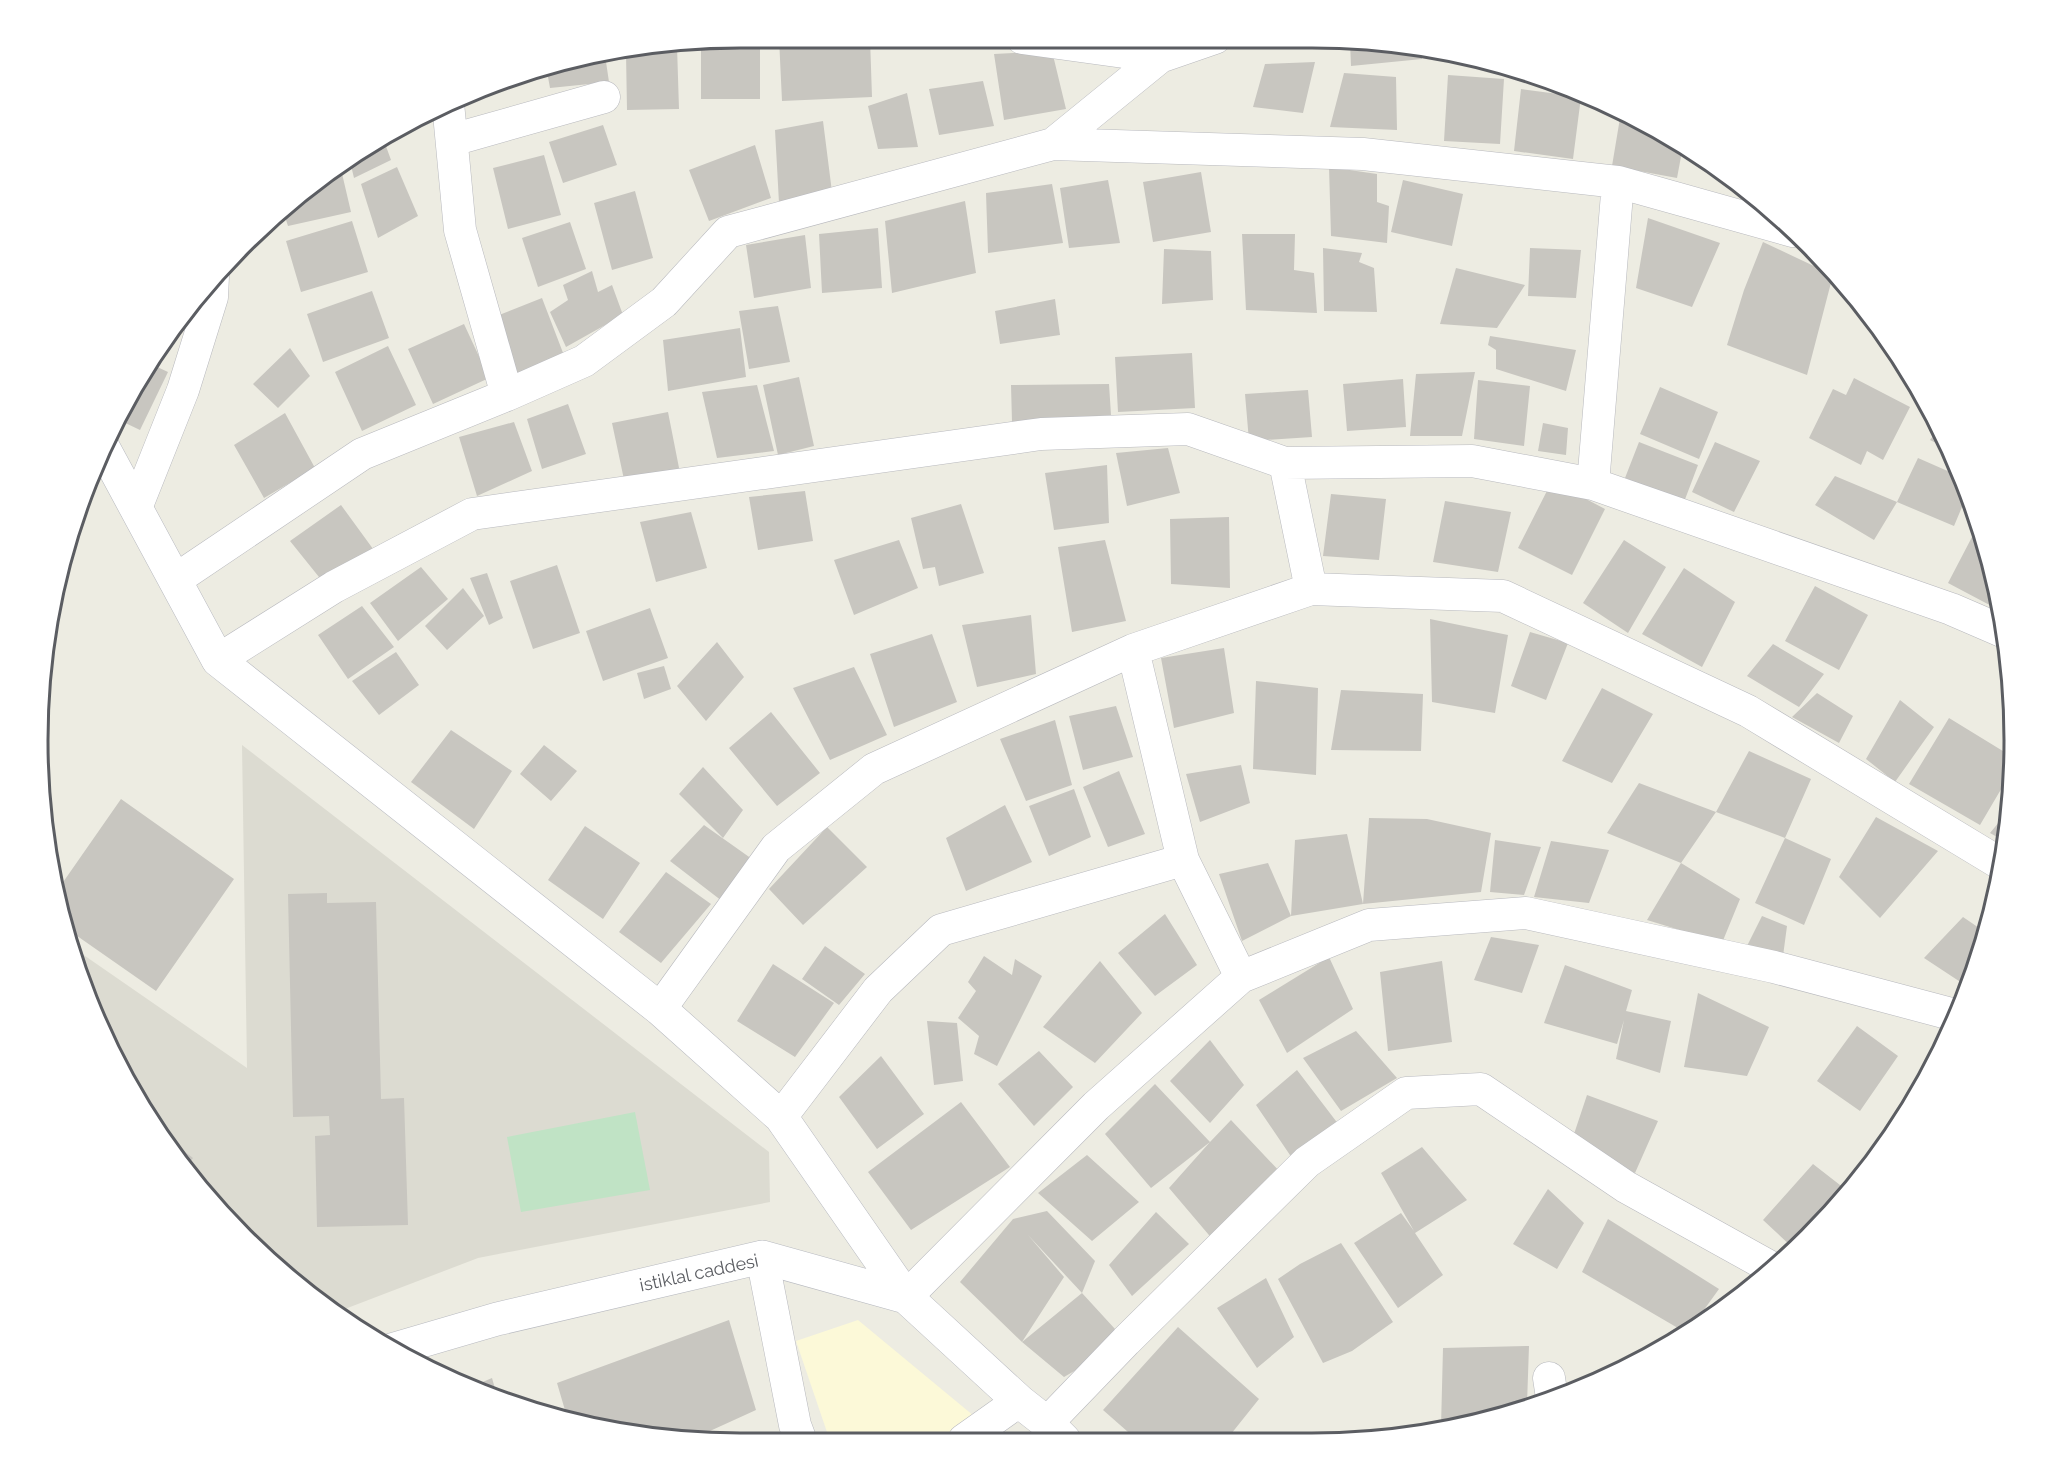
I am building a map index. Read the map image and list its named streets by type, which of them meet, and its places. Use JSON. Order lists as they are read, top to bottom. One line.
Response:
{"streets":{"main road":["istiklal caddesi"]}}
